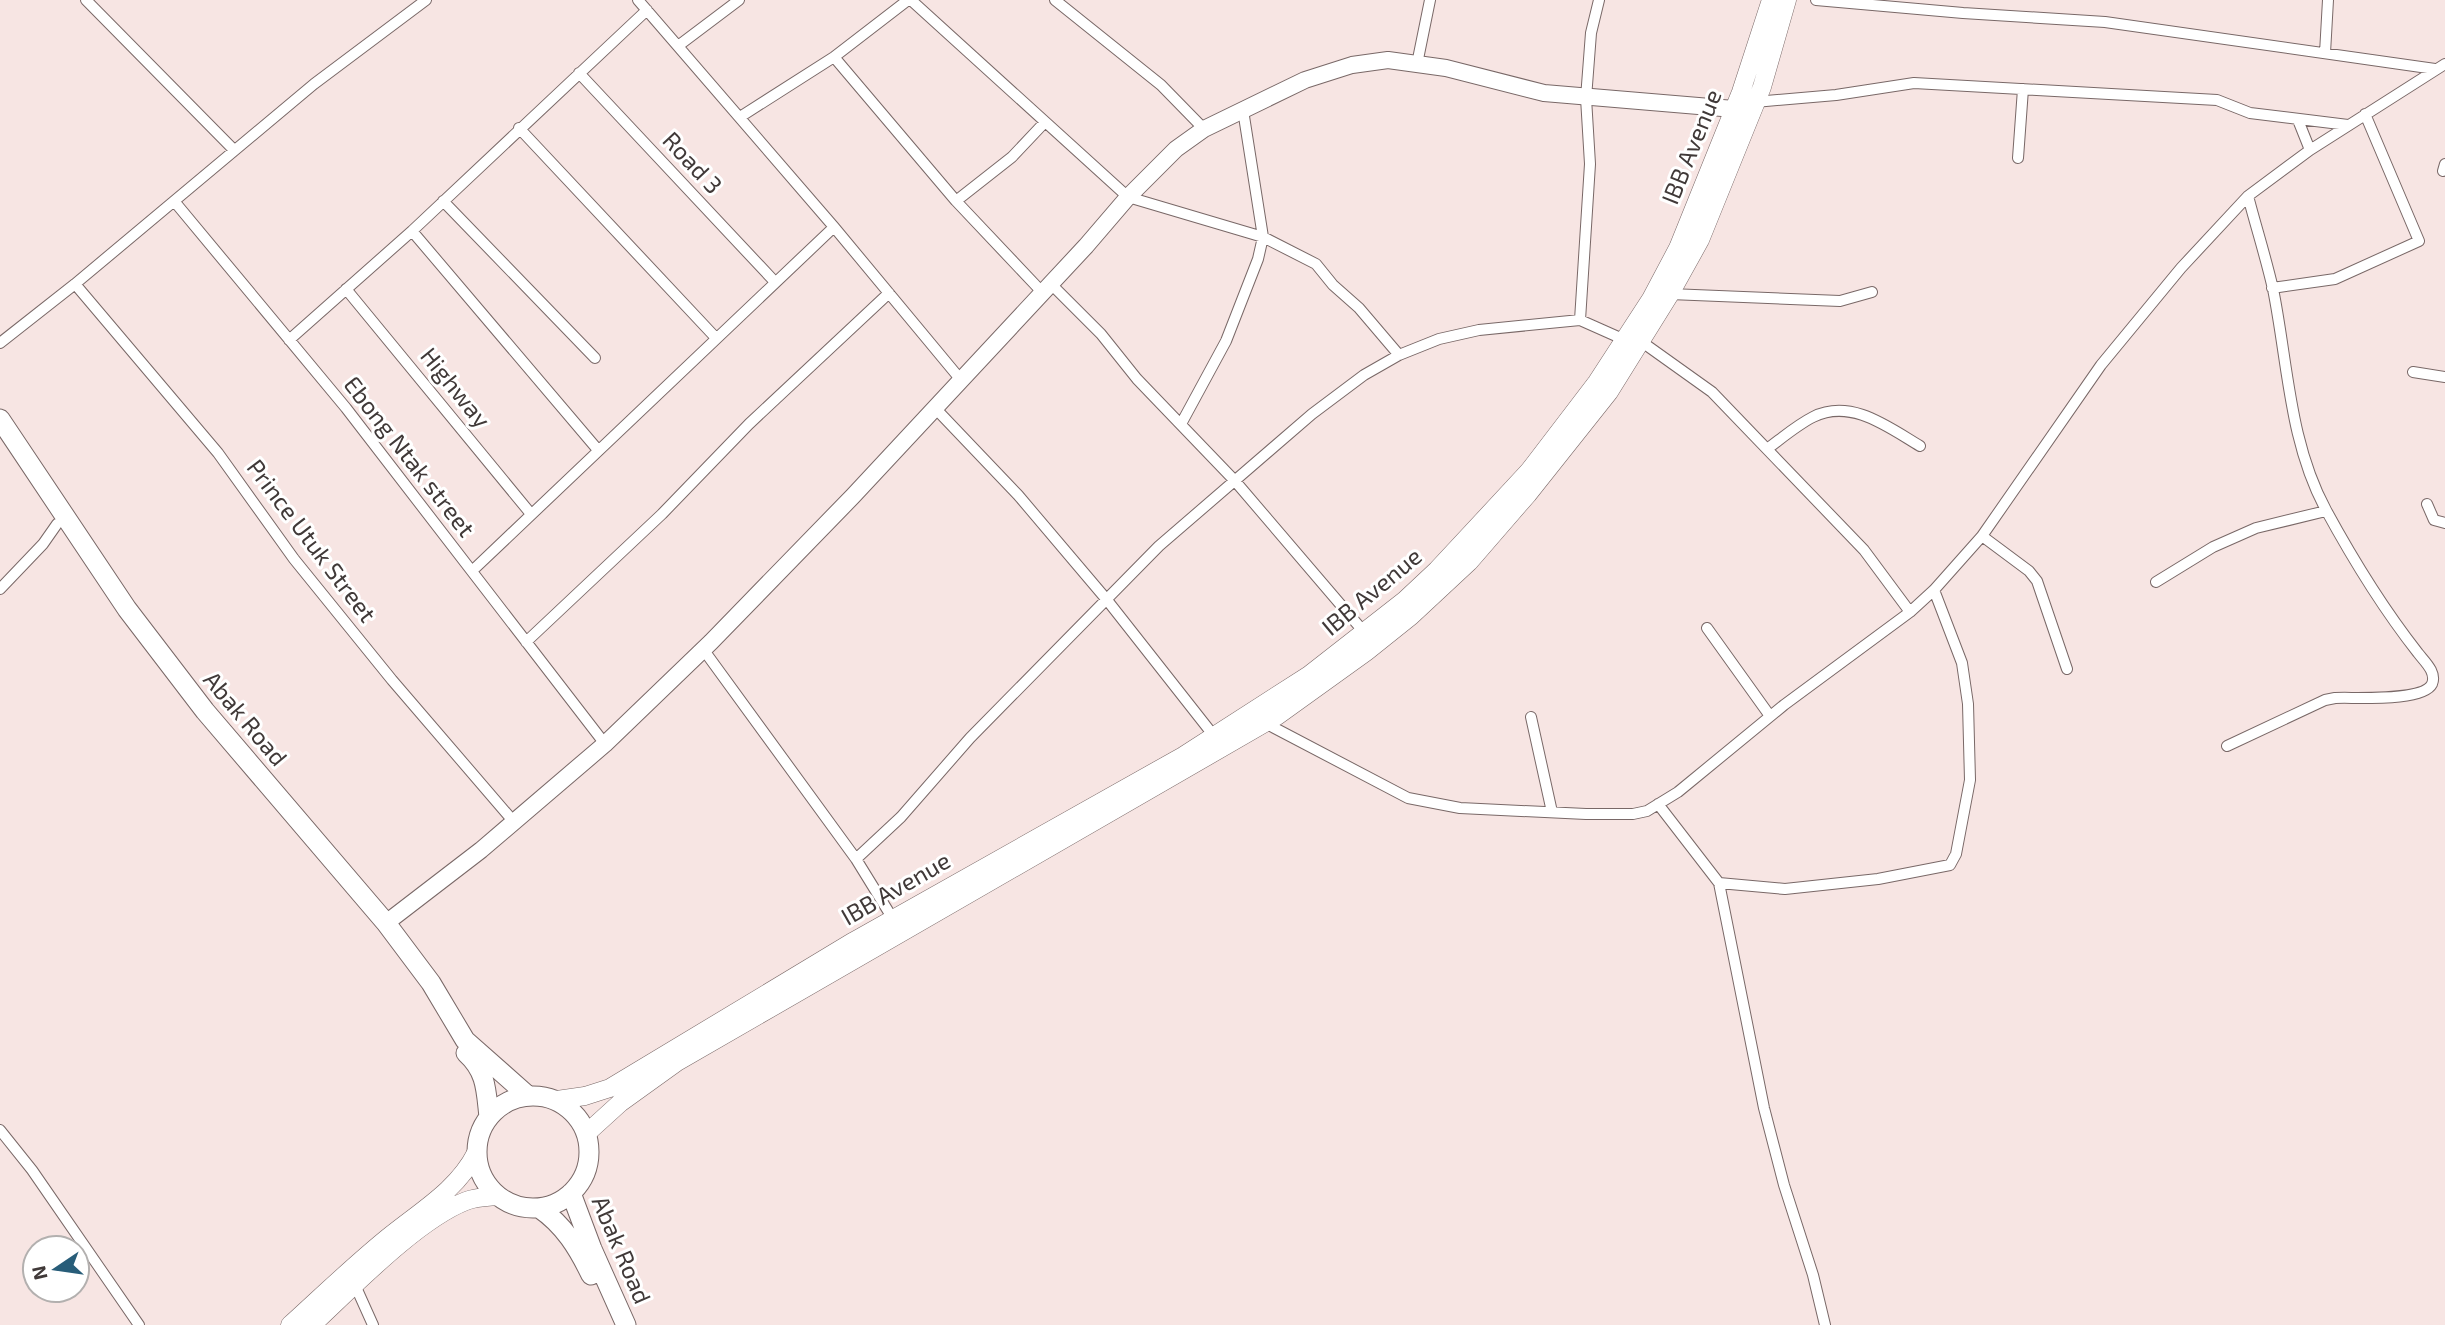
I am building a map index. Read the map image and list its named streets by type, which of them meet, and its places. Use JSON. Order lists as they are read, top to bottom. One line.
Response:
{"streets":{"highway":["Abak Road"],"main road":["IBB Avenue"],"street":["Road 3","Highway","Ebong Ntak street","Prince Utuk Street"]},"crossings":[["IBB Avenue","Abak Road"]],"north":"left"}
